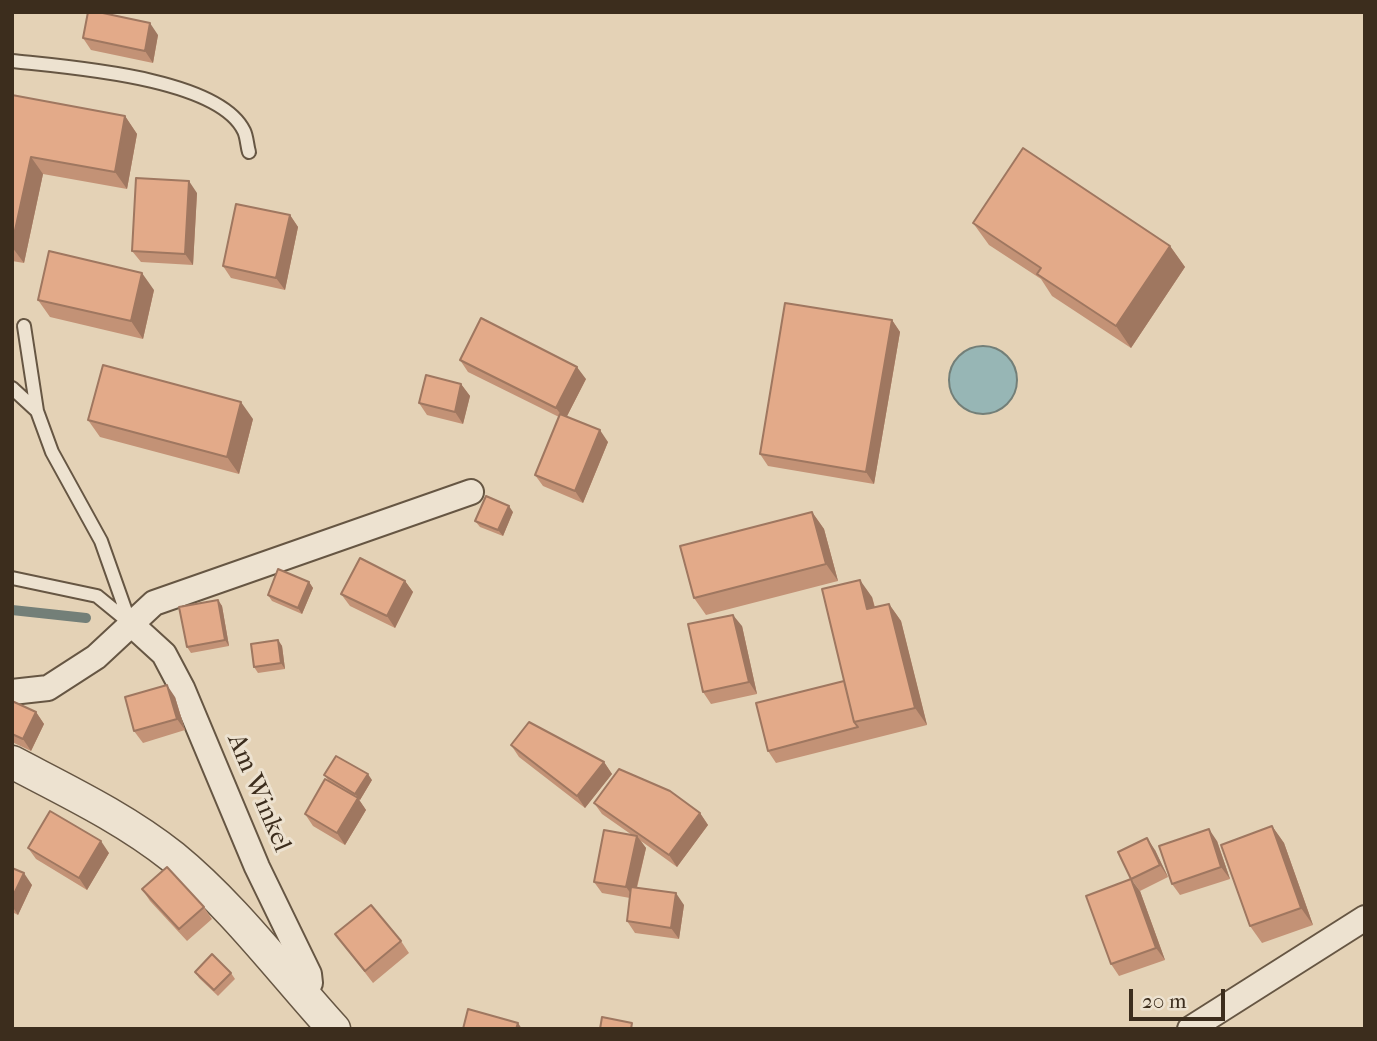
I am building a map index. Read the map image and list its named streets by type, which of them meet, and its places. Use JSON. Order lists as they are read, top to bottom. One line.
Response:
{"streets":{"street":["Am Winkel"]},"scale_bar":"20 m"}
